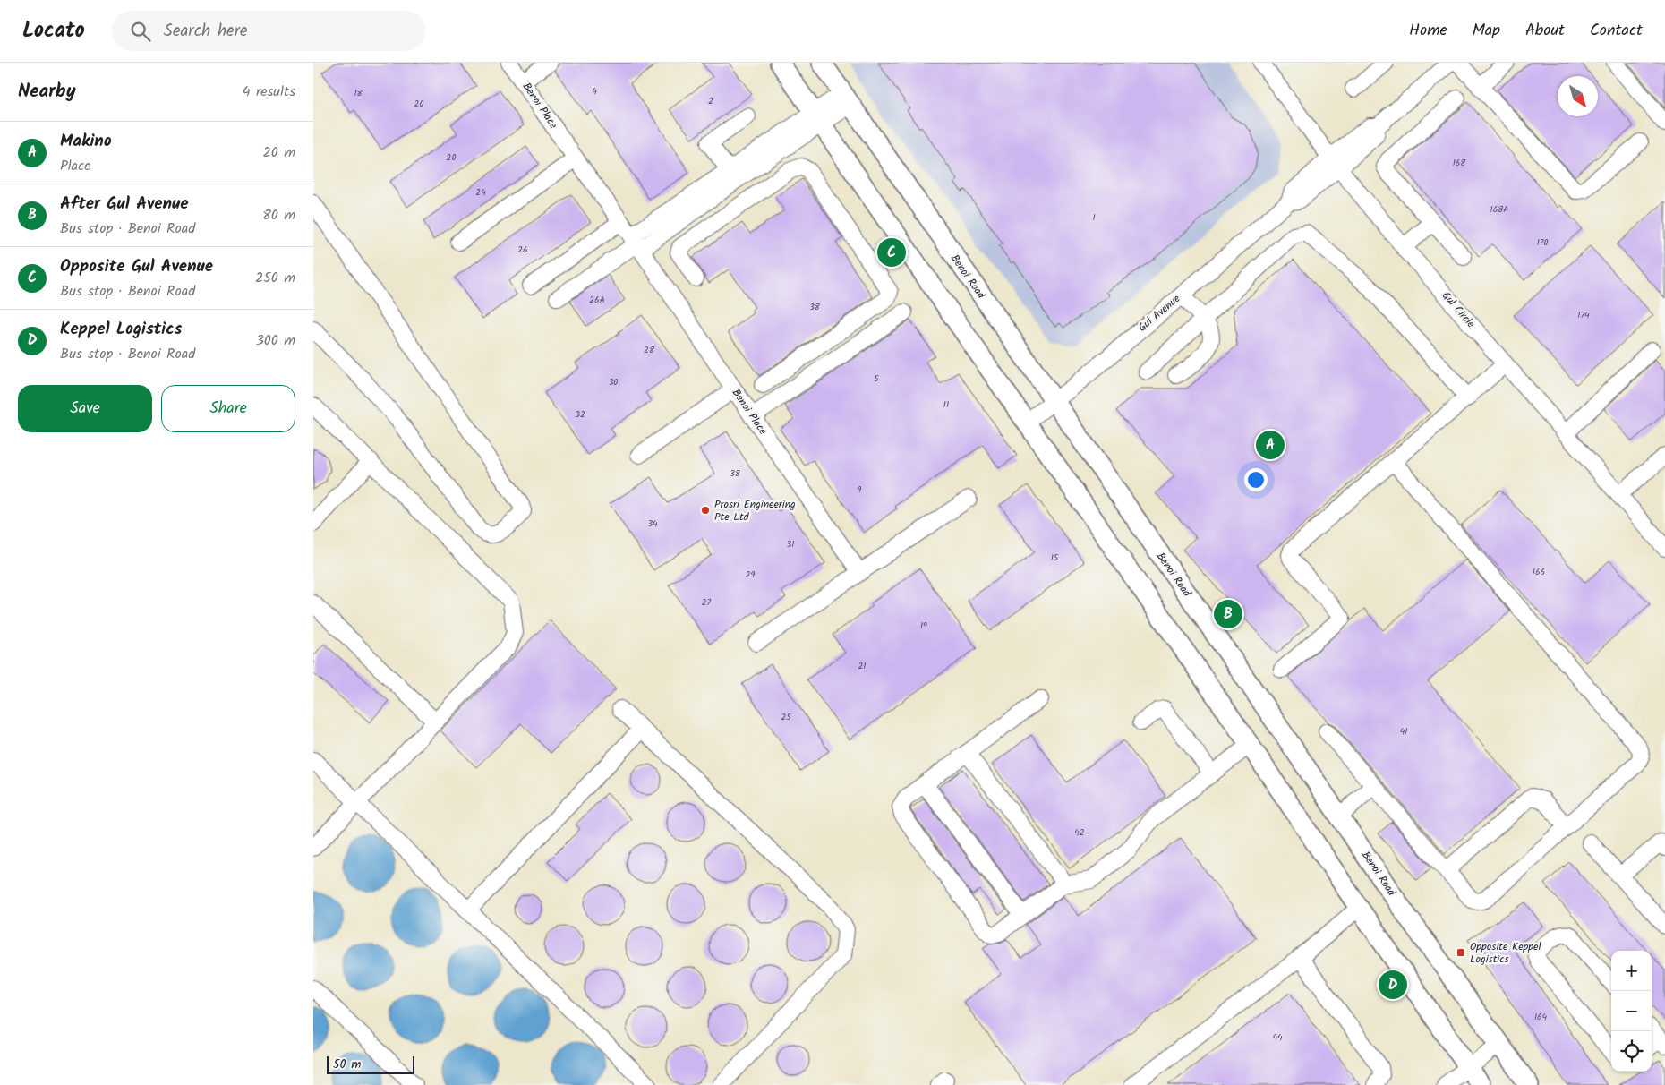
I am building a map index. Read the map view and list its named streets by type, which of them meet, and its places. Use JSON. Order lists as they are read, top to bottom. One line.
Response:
{"streets":{"main road":["Benoi Road"],"street":["Benoi Place","Gul Circle","Gul Avenue"]},"crossings":[["Benoi Road","Gul Avenue"],["Gul Circle","Gul Avenue"]],"places":{"other":["Prosri Engineering Pte Ltd"],"transit":["Opposite Keppel Logistics"]},"house_numbers":["4","18","2","20","20","168","24","168A","1","170","26","26A","38","174","28","5","30","11","32","38","9","34","31","15","166","29","27","19","21","25","41","42","164","44"],"scale_bar":"50 m","north":"bottom right","page":{"header":"Locato","search":"Search here","nav":["Home","Map","About","Contact"],"heading":["Nearby","4 results"],"list":[{"mark":"A","name":"Makino","note":"Place","value":"20 m"},{"mark":"B","name":"After Gul Avenue","note":"Bus stop · Benoi Road","value":"80 m"},{"mark":"C","name":"Opposite Gul Avenue","note":"Bus stop · Benoi Road","value":"250 m"},{"mark":"D","name":"Keppel Logistics","note":"Bus stop · Benoi Road","value":"300 m"}],"pins":["C","A","B","D"],"buttons":["Save","Share"],"map_buttons":["+","−"],"scale":"50 m"}}
